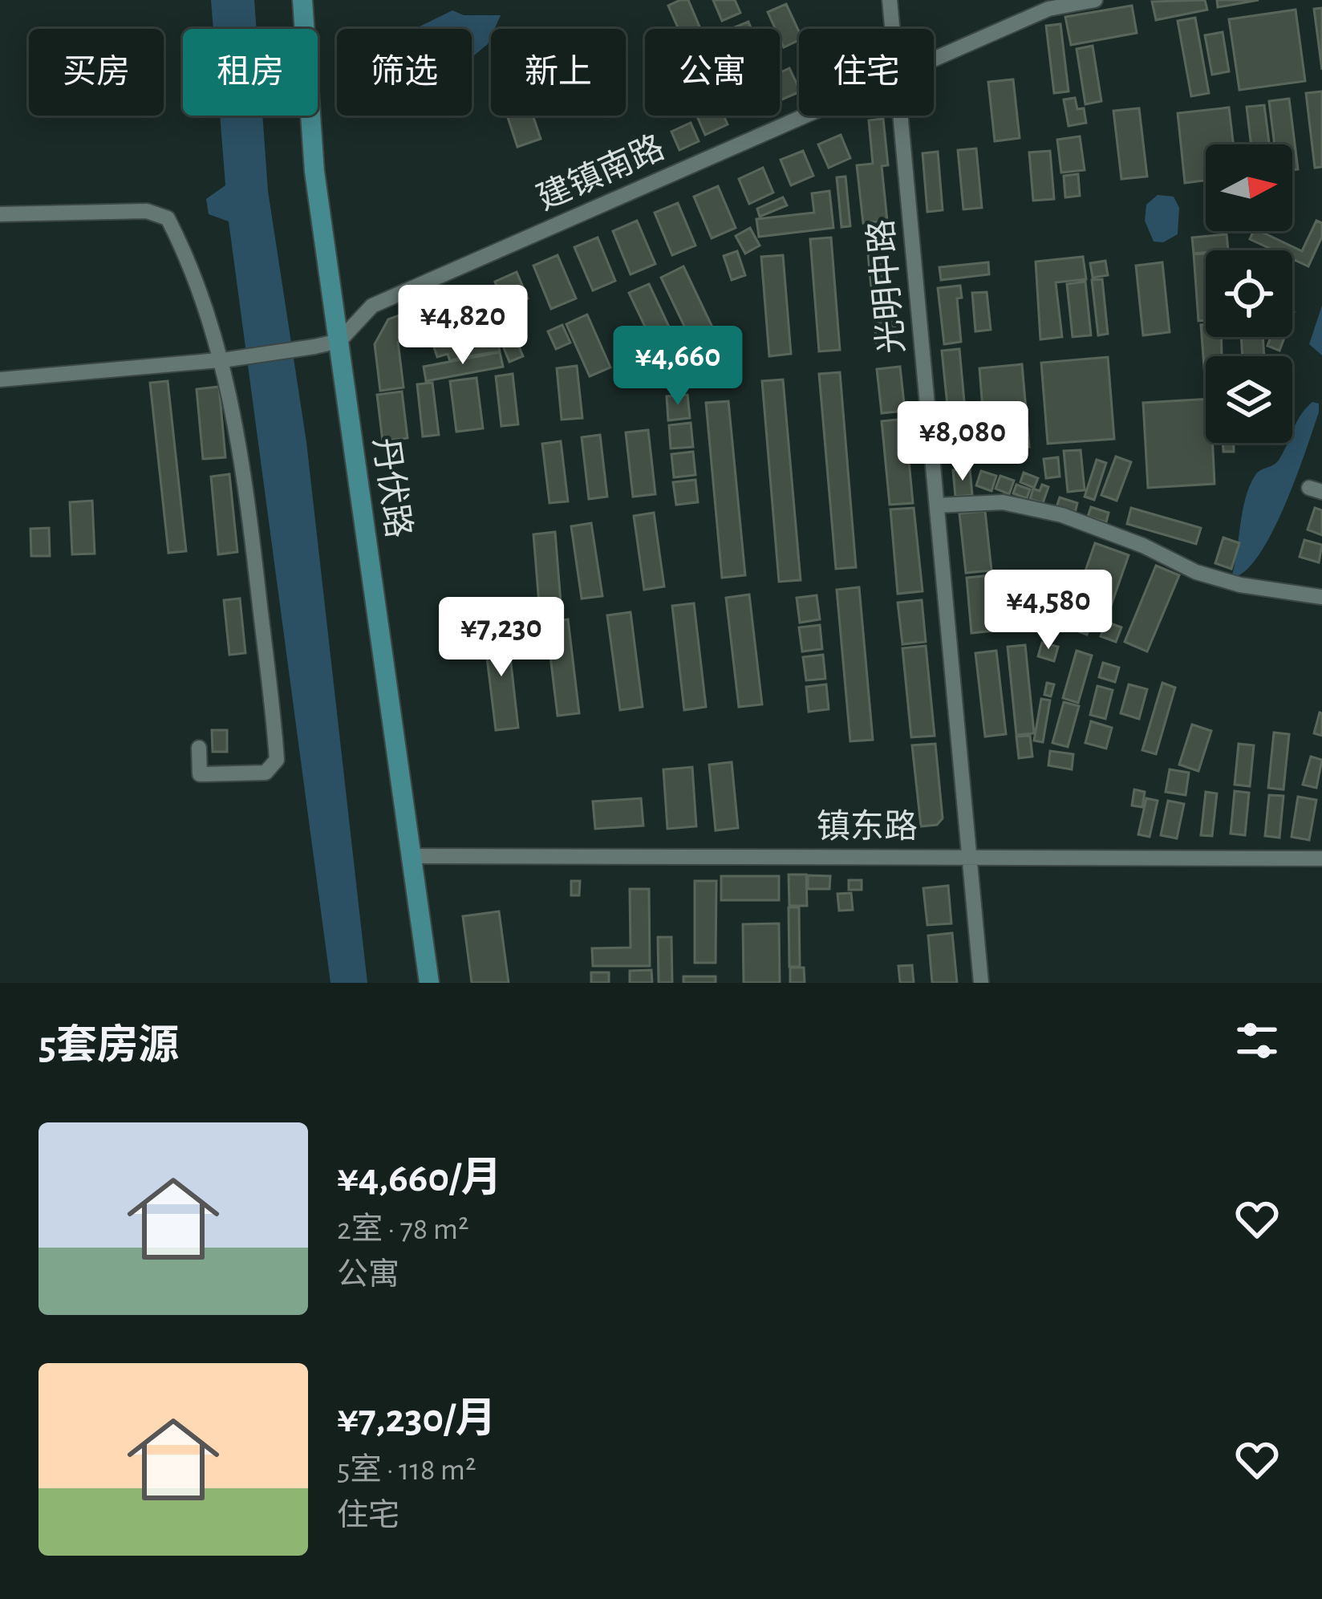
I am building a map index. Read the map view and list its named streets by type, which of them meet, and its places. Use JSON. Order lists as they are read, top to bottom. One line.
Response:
{"streets":{"main road":["丹伏路"],"street":["建镇南路","光明中路","镇东路"]},"crossings":[["建镇南路","丹伏路"],["光明中路","镇东路"],["丹伏路","镇东路"]],"north":"right","page":{"chip":["买房","租房","筛选","新上","公寓","住宅"],"price":["¥4,820","¥4,660","¥8,080","¥4,580","¥7,230"],"heading":"5套房源","list":[{"name":"¥4,660/月","note":"2室 · 78 m² · 公寓"},{"name":"¥7,230/月","note":"5室 · 118 m² · 住宅"}]}}
